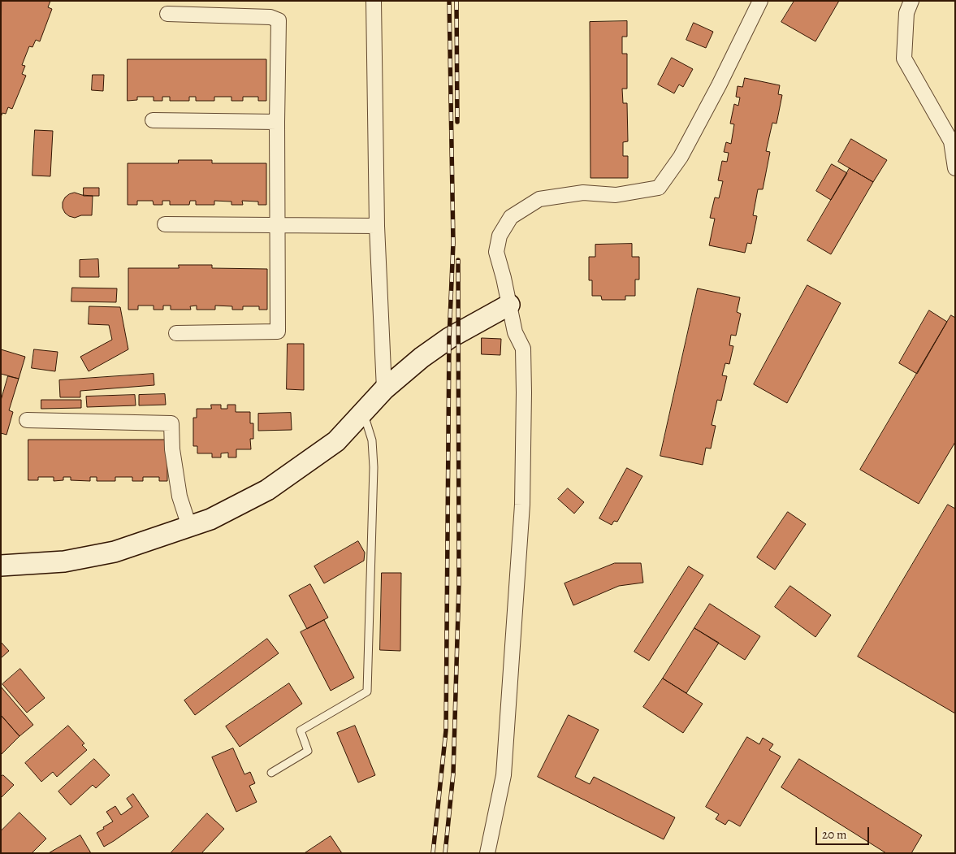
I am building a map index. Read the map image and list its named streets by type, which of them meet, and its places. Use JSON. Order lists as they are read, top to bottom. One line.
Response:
{"scale_bar":"20 m"}
